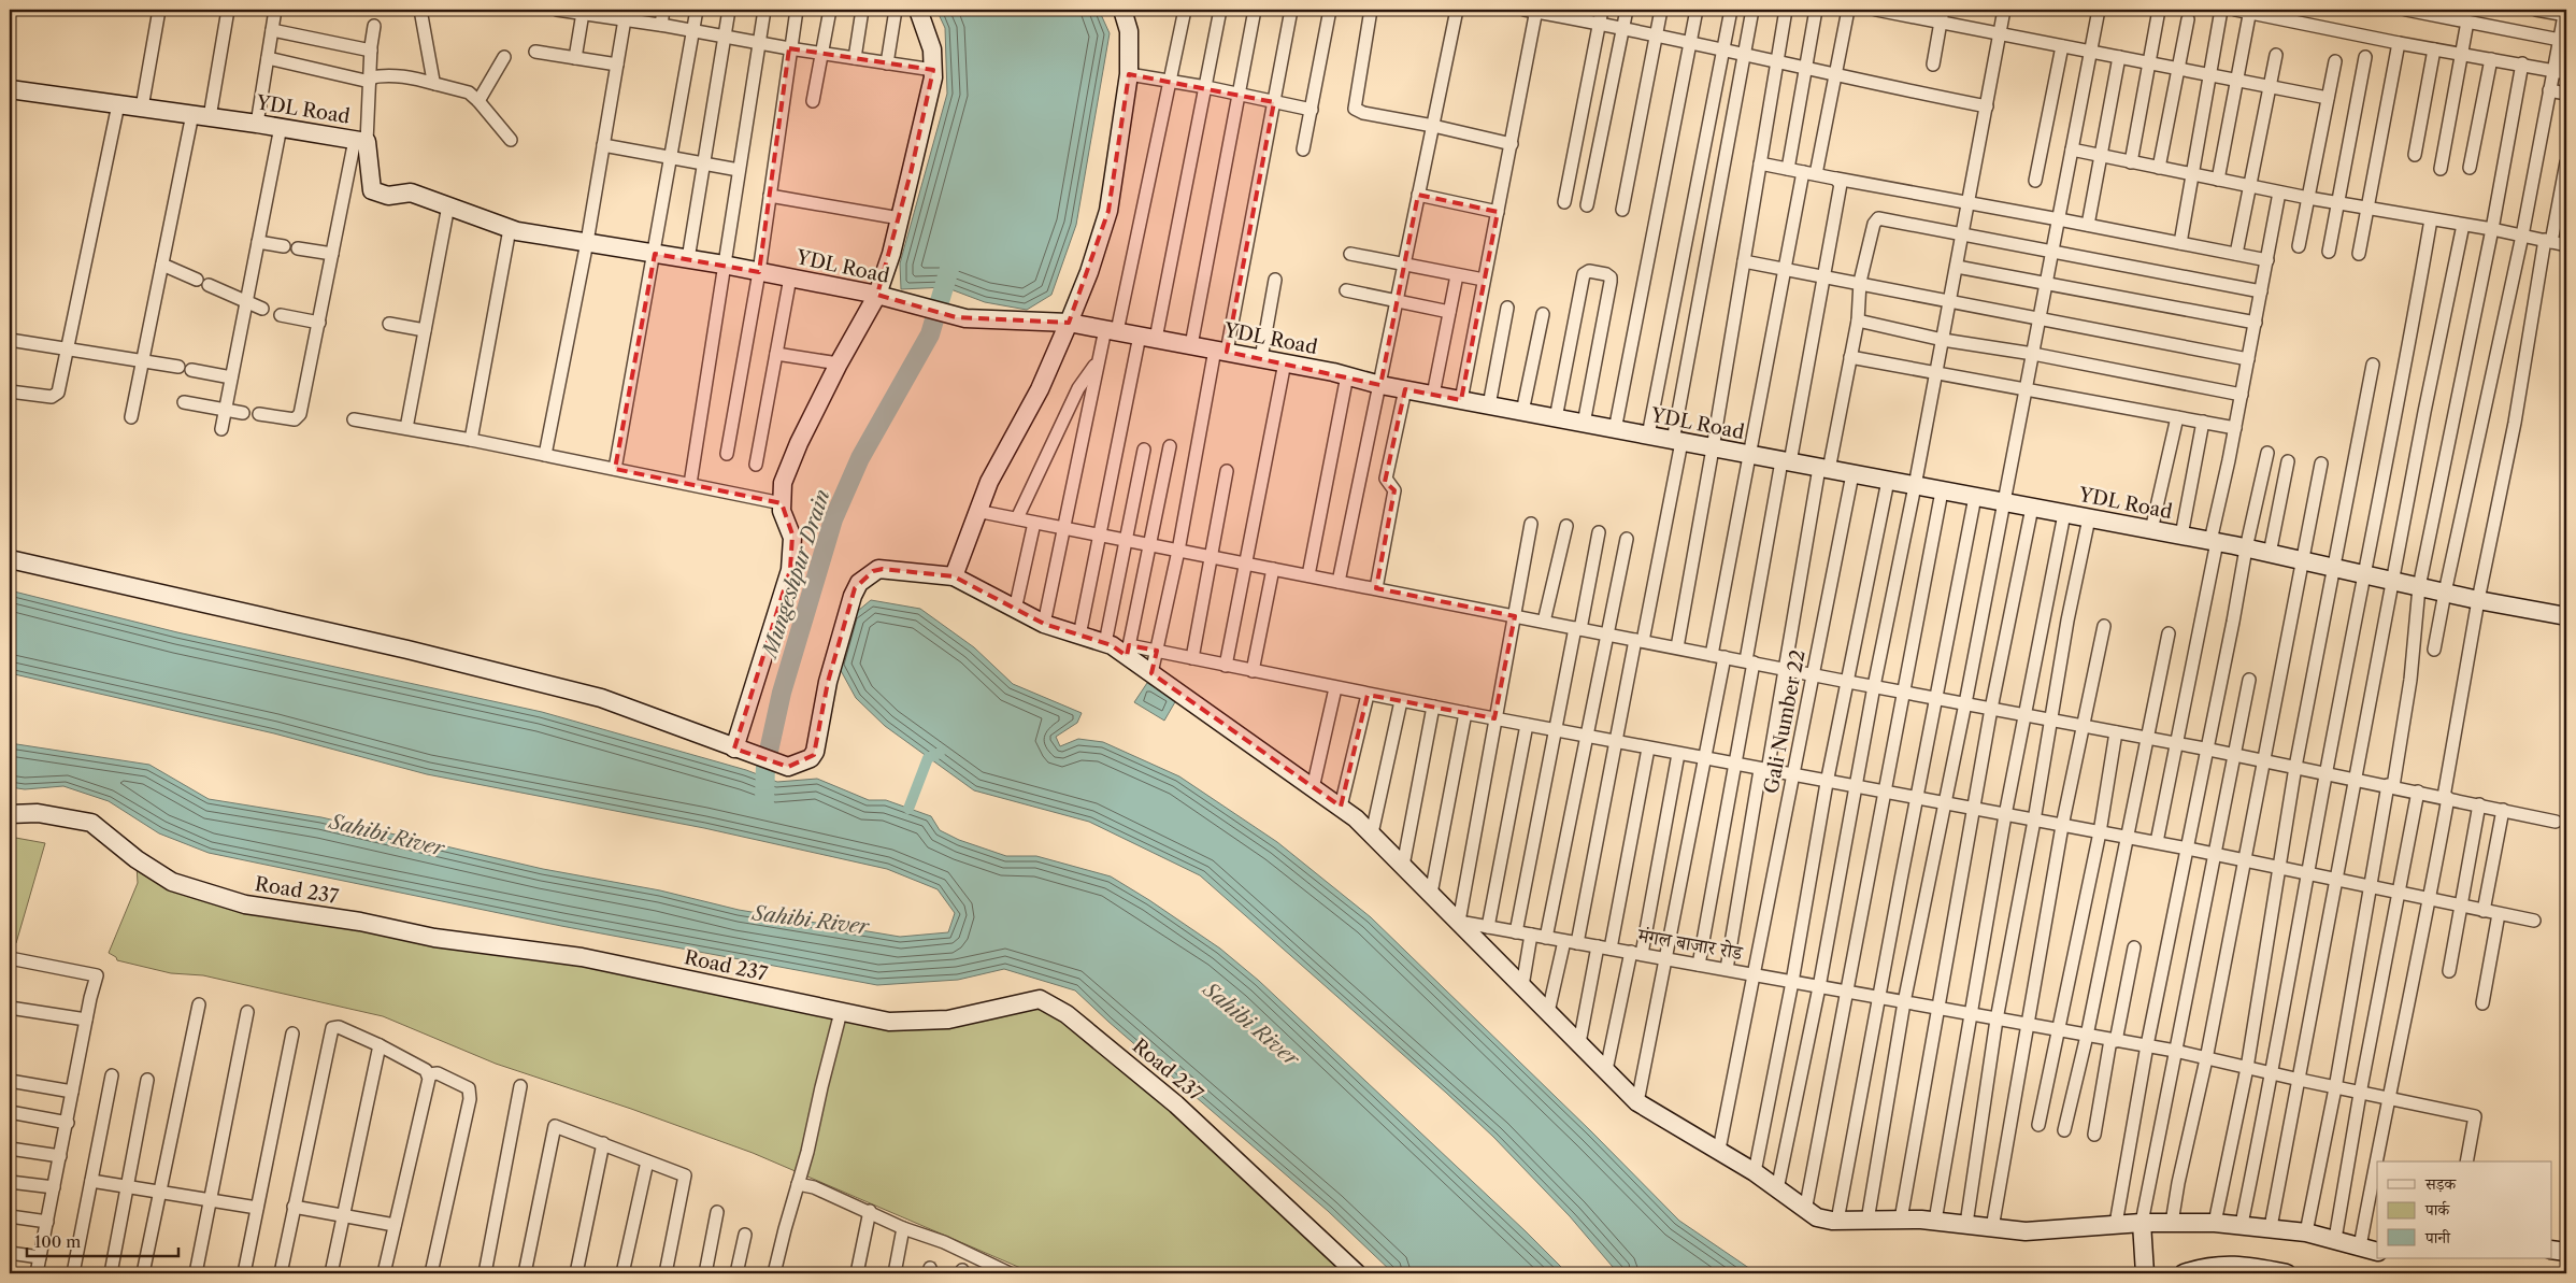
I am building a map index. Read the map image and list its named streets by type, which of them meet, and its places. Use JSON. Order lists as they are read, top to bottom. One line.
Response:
{"streets":{"street":["YDL Road","Gali Number 22","Road 237","मंगल बाजार रोड"]},"crossings":[["YDL Road","Gali Number 22"],["Gali Number 22","मंगल बाजार रोड"]],"water":["Mungeshpur Drain","Sahibi River"],"legend":["सड़क","पार्क","पानी"],"scale_bar":"100 m"}
